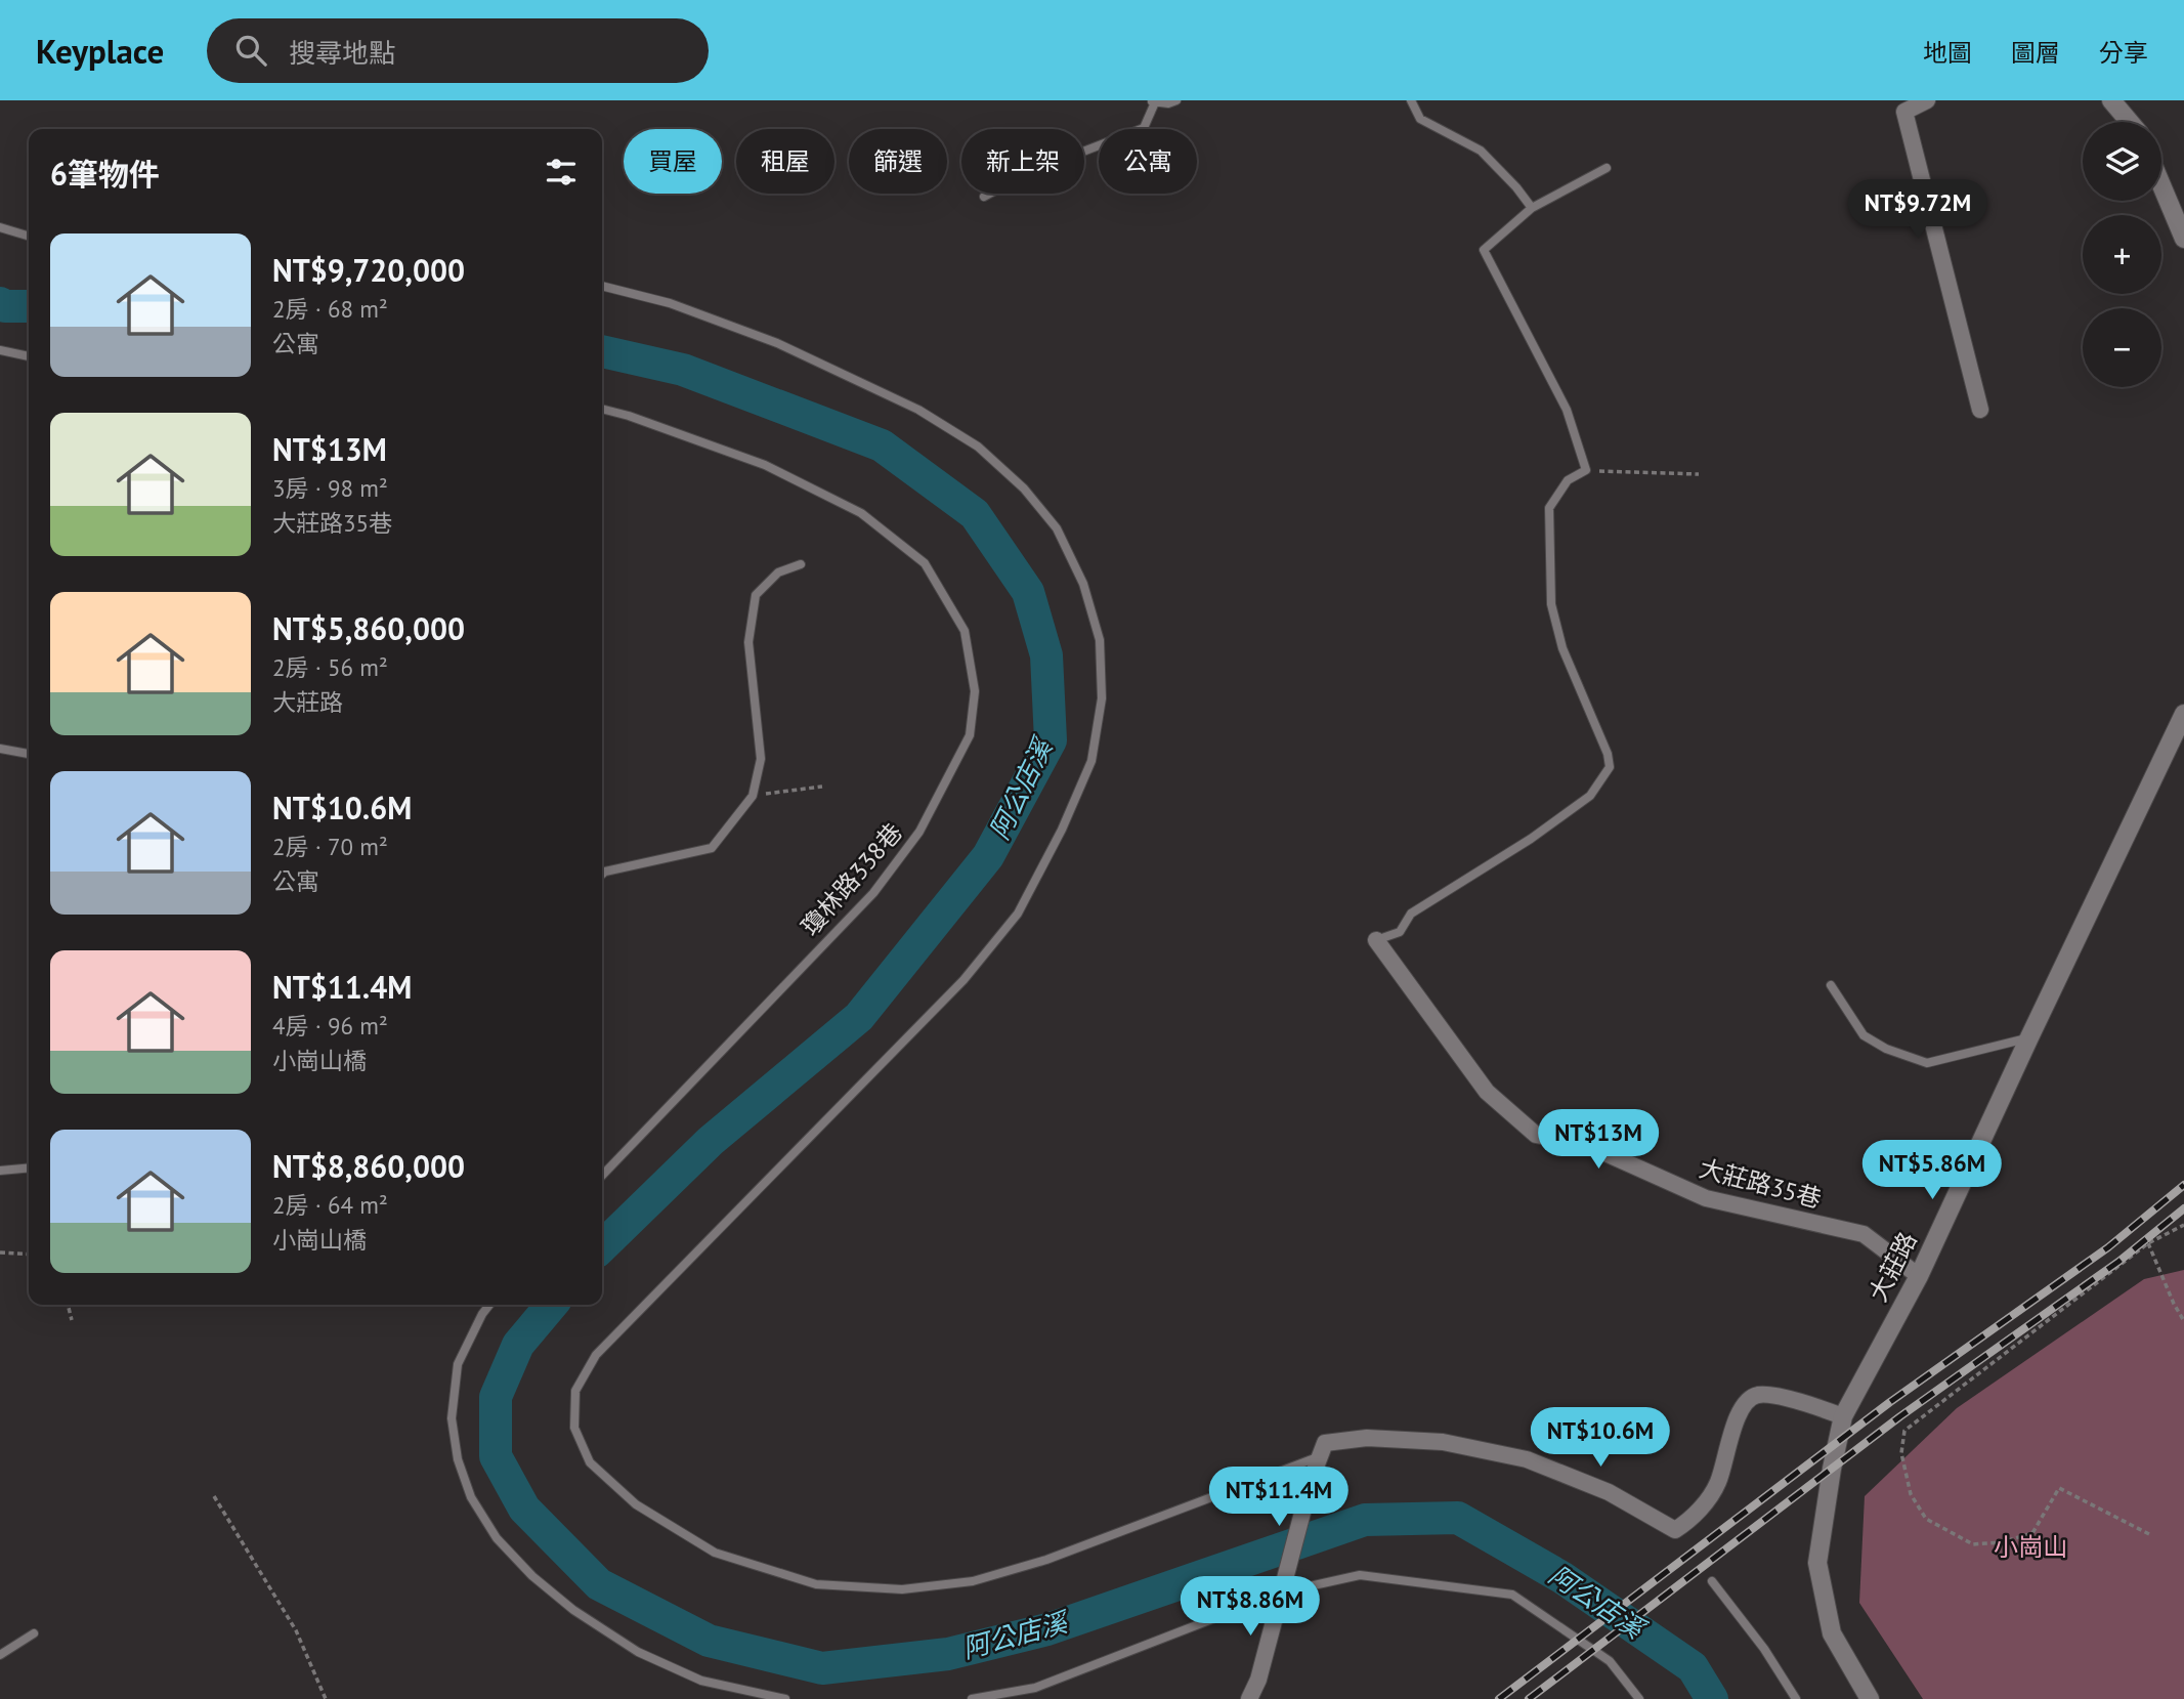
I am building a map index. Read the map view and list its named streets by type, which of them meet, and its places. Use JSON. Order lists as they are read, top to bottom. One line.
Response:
{"streets":{"street":["大莊路35巷","大莊路"],"lane":["瓊林路338巷"]},"crossings":[["大莊路35巷","大莊路"]],"water":["阿公店溪"],"parks":["小崗山"],"page":{"header":"Keyplace","search":"搜尋地點","nav":["地圖","圖層","分享"],"map_buttons":["+","−"],"chip":["買屋","租屋","篩選","新上架","公寓"],"heading":"6筆物件","price":["NT$9.72M","NT$13M","NT$5.86M","NT$10.6M","NT$11.4M","NT$8.86M"],"list":[{"name":"NT$9,720,000","note":"2房 · 68 m² · 公寓"},{"name":"NT$13M","note":"3房 · 98 m² · 大莊路35巷"},{"name":"NT$5,860,000","note":"2房 · 56 m² · 大莊路"},{"name":"NT$10.6M","note":"2房 · 70 m² · 公寓"},{"name":"NT$11.4M","note":"4房 · 96 m² · 小崗山橋"},{"name":"NT$8,860,000","note":"2房 · 64 m² · 小崗山橋"}]}}
